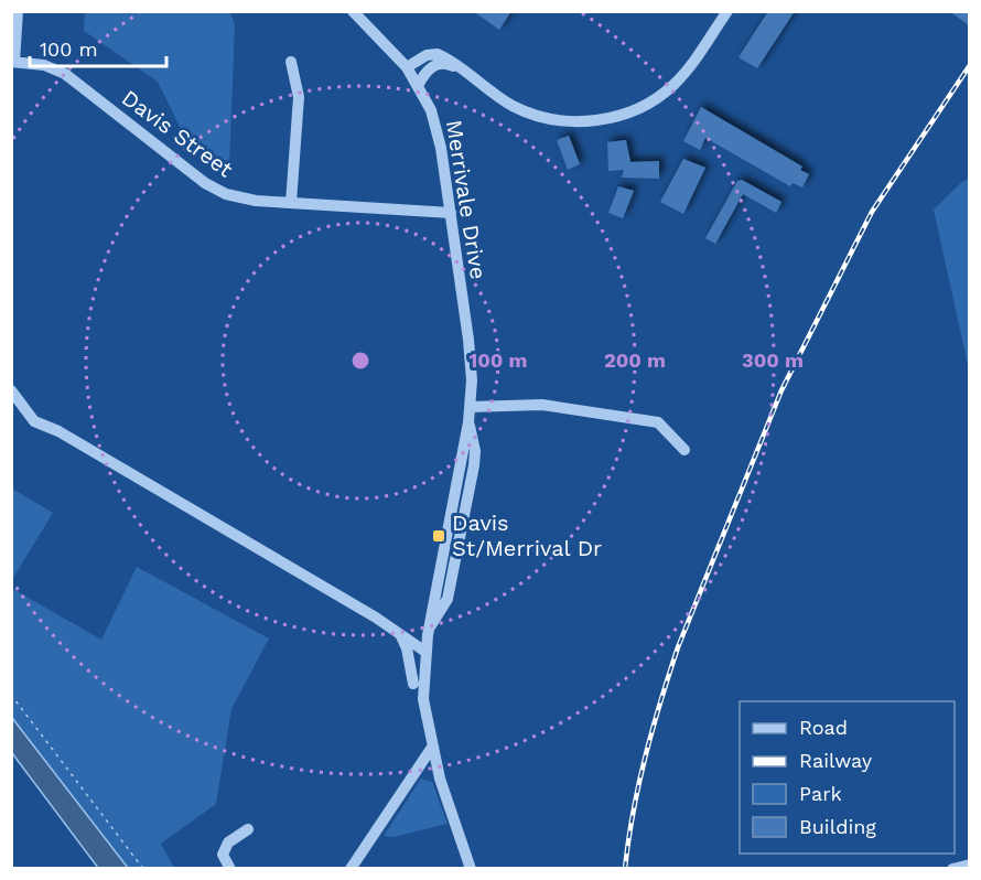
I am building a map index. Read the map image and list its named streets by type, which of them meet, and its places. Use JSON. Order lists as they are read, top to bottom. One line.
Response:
{"streets":{"street":["Davis Street","Merrivale Drive"]},"crossings":[["Davis Street","Merrivale Drive"]],"places":{"transit":["Davis St/Merrival Dr"]},"legend":["Road","Railway","Park","Building"],"scale_bar":"100 m","rings":["100 m","200 m","300 m"]}
